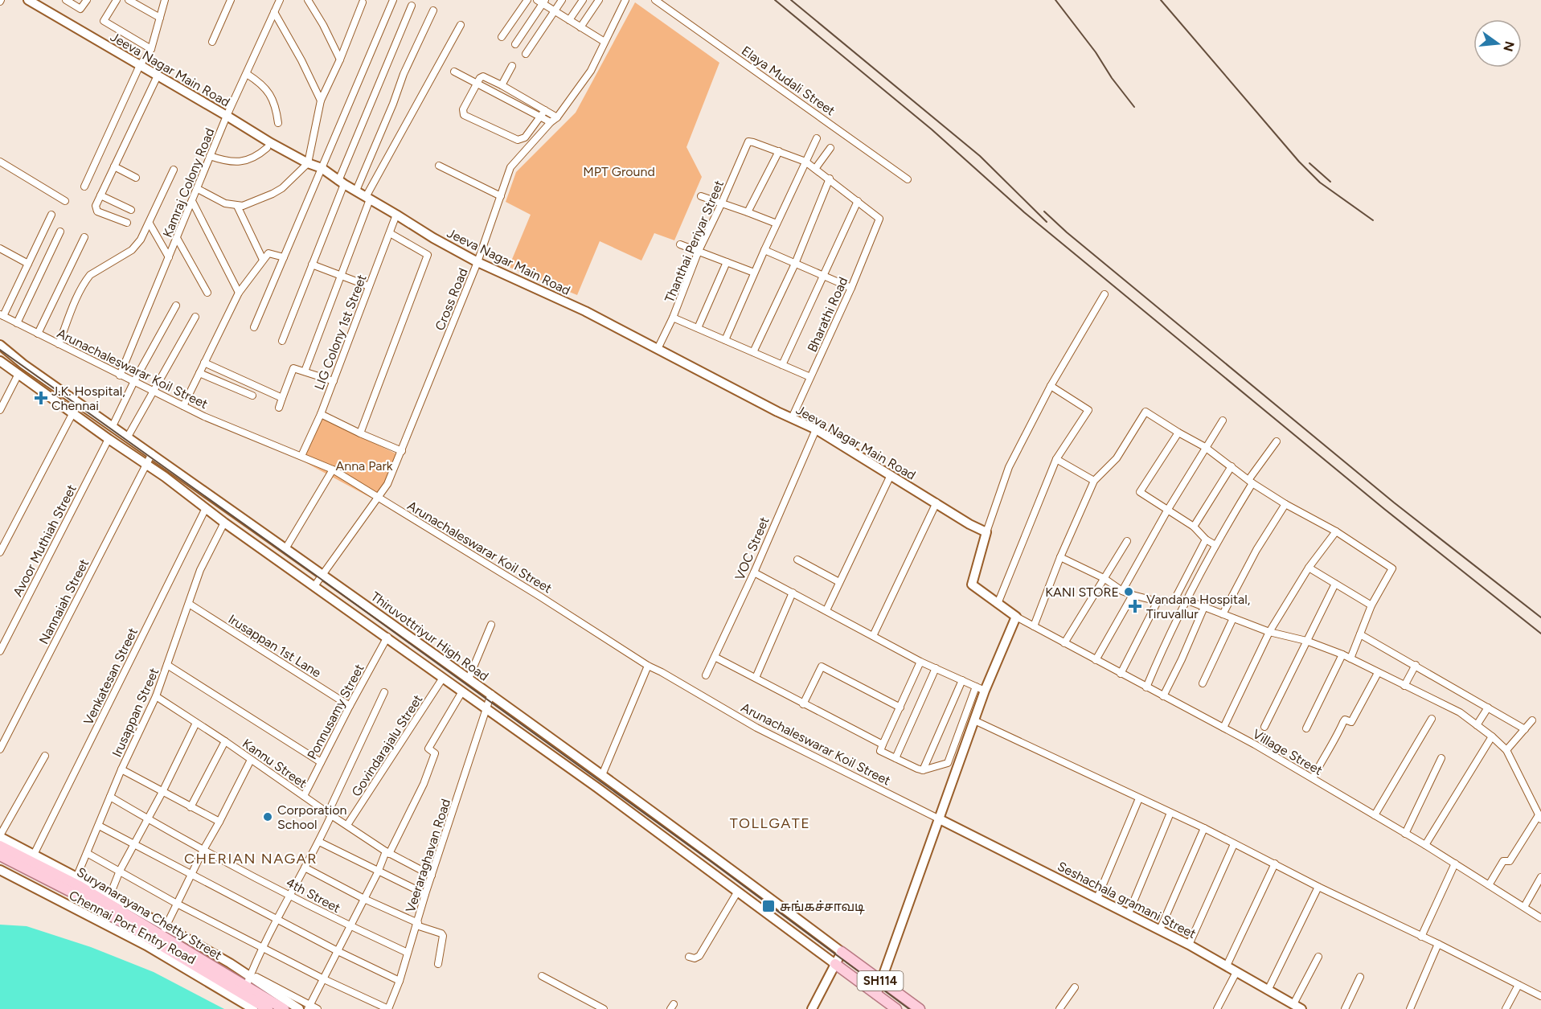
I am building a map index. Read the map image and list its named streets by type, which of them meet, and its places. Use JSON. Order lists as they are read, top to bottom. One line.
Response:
{"streets":{"main road":["Suryanarayana Chetty Street","SH114"],"street":["Jeeva Nagar Main Road","Elaya Mudali Street","Kamraj Colony Road","Thanthai Periyar Street","Cross Road","Bharathi Road","LIG Colony 1st Street","Arunachaleswarar Koil Street","Avoor Muthiah Street","VOC Street","Nannaiah Street","Thiruvottriyur High Road","Irusappan 1st Lane","Venkatesan Street","Ponnusamy Street","Irusappan Street","Govindarajalu Street","Village Street","Kannu Street","Veeraraghavan Road","4th Street","Seshachala gramani Street","Chennai Port Entry Road"]},"crossings":[["Jeeva Nagar Main Road","Kamraj Colony Road"],["Jeeva Nagar Main Road","Thanthai Periyar Street"],["Jeeva Nagar Main Road","Cross Road"],["Jeeva Nagar Main Road","Bharathi Road"],["Jeeva Nagar Main Road","LIG Colony 1st Street"],["Jeeva Nagar Main Road","VOC Street"],["Kamraj Colony Road","Arunachaleswarar Koil Street"],["Cross Road","Arunachaleswarar Koil Street"],["Cross Road","Thiruvottriyur High Road"],["LIG Colony 1st Street","Arunachaleswarar Koil Street"],["Arunachaleswarar Koil Street","Seshachala gramani Street"],["Avoor Muthiah Street","Thiruvottriyur High Road"],["Nannaiah Street","Thiruvottriyur High Road"],["Thiruvottriyur High Road","Venkatesan Street"],["Thiruvottriyur High Road","Ponnusamy Street"],["Thiruvottriyur High Road","Irusappan Street"],["Thiruvottriyur High Road","Govindarajalu Street"],["Thiruvottriyur High Road","Veeraraghavan Road"],["Thiruvottriyur High Road","SH114"],["Irusappan 1st Lane","Ponnusamy Street"],["Irusappan 1st Lane","Irusappan Street"],["Ponnusamy Street","Kannu Street"],["Irusappan Street","Kannu Street"],["Irusappan Street","4th Street"],["Irusappan Street","Suryanarayana Chetty Street"],["Govindarajalu Street","Kannu Street"],["Kannu Street","Veeraraghavan Road"],["Veeraraghavan Road","4th Street"]],"districts":["TOLLGATE","CHERIAN NAGAR"],"parks":["MPT Ground","Anna Park"],"places":{"health":["J.K. Hospital, Chennai","Vandana Hospital, Tiruvallur"],"other":["KANI STORE","Corporation School"],"transit":["சுங்கச்சாவடி"]},"north":"right"}
